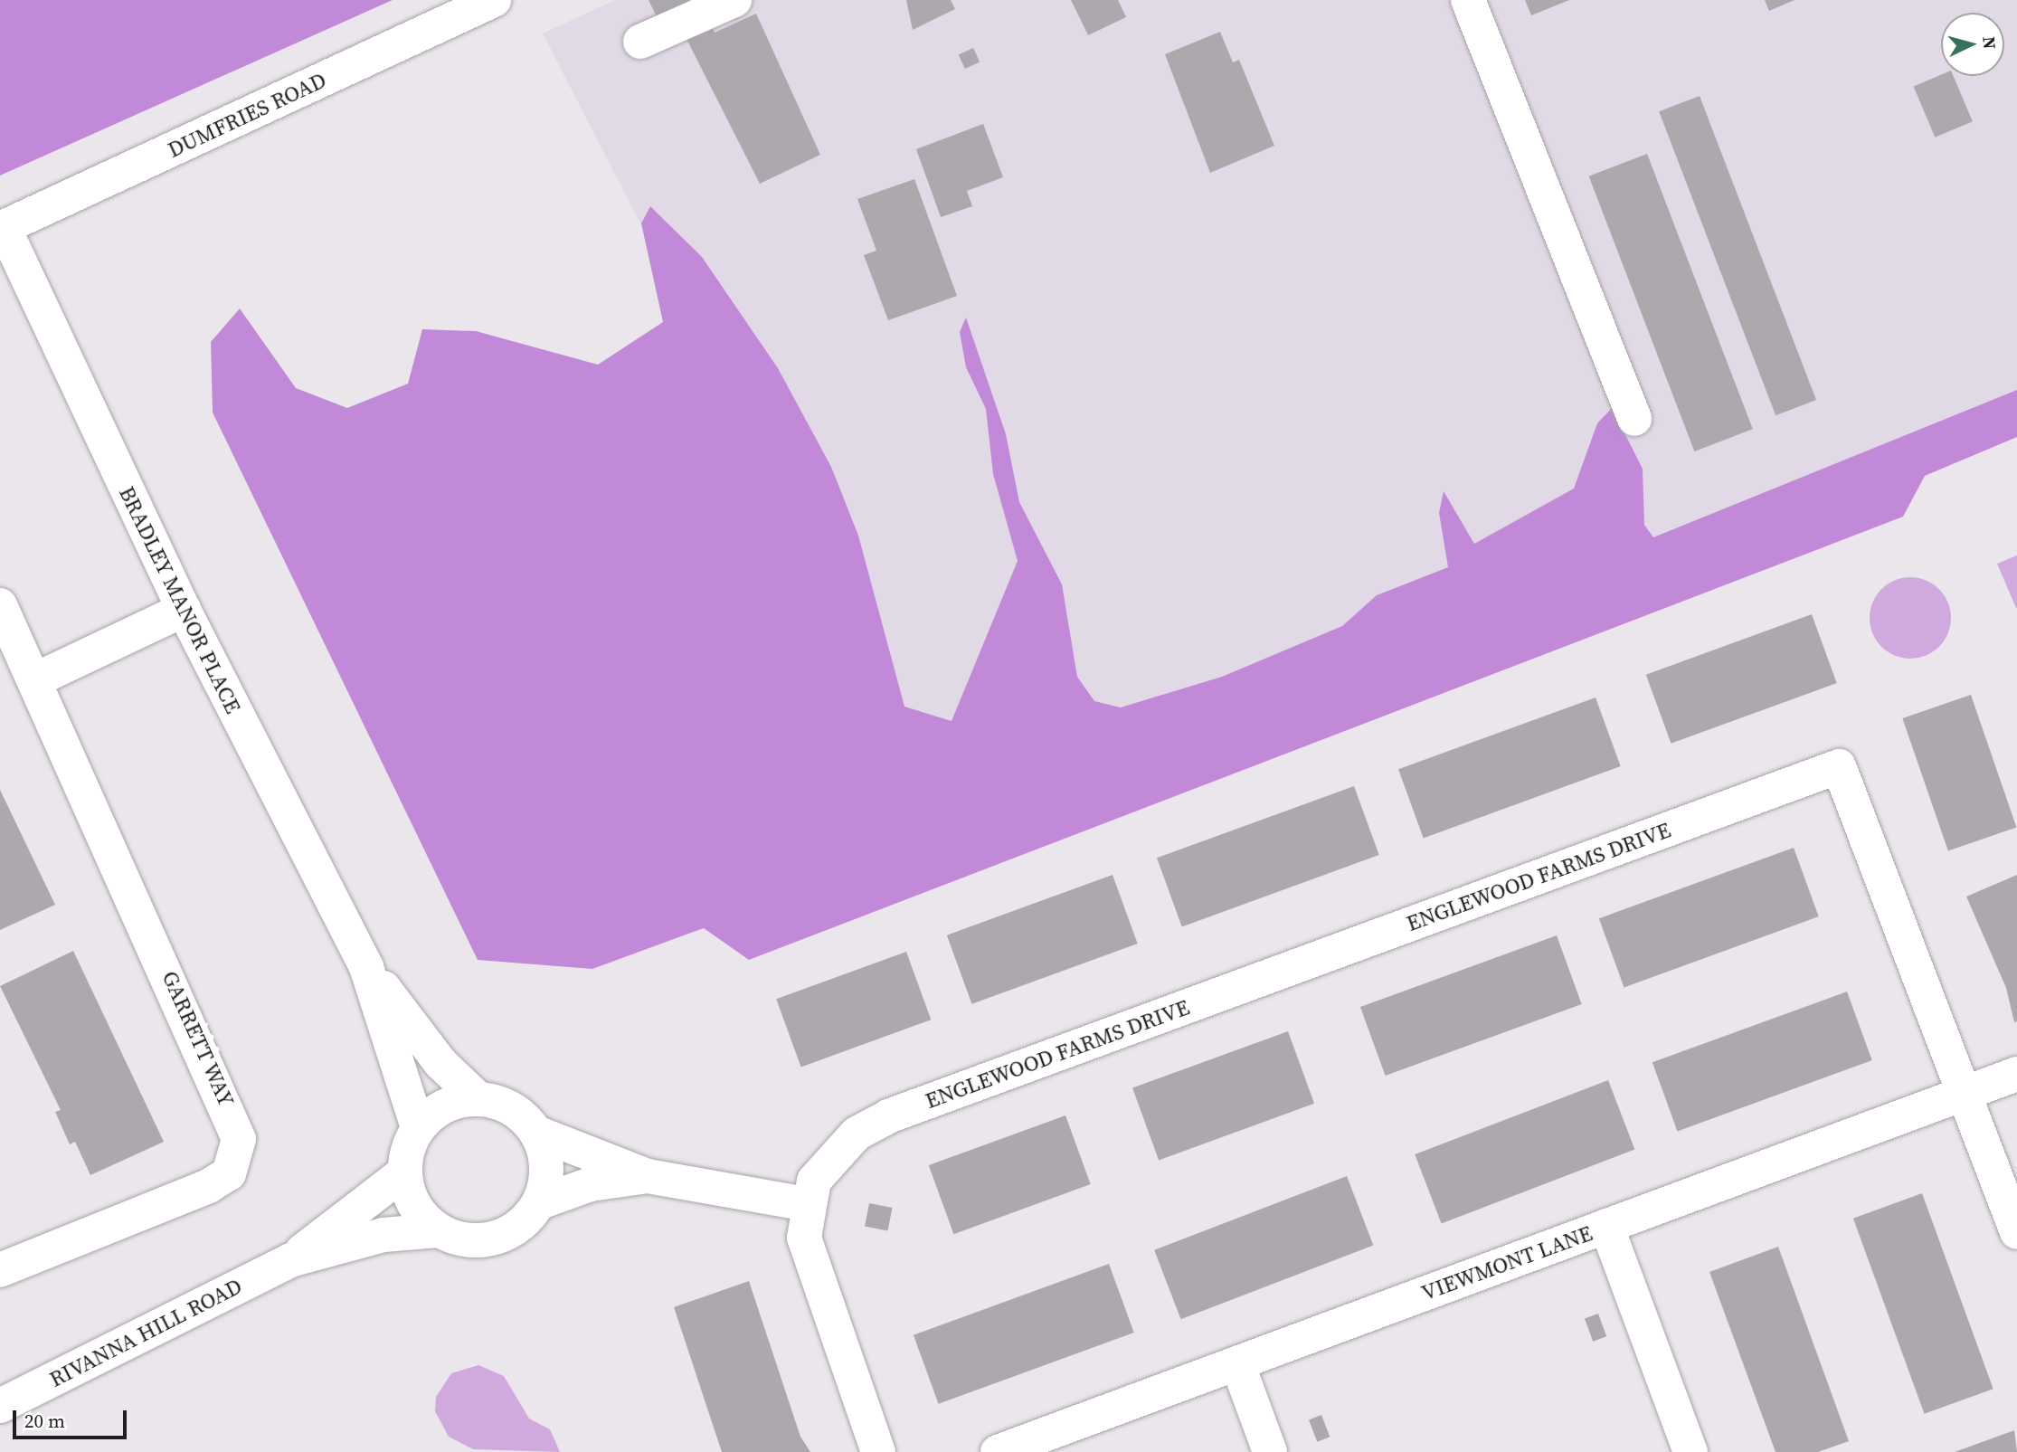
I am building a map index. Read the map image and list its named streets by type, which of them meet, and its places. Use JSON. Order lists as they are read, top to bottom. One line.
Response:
{"streets":{"street":["DUMFRIES ROAD","BRADLEY MANOR PLACE","ENGLEWOOD FARMS DRIVE","GARRETT WAY","VIEWMONT LANE","RIVANNA HILL ROAD"]},"crossings":[["DUMFRIES ROAD","BRADLEY MANOR PLACE"],["BRADLEY MANOR PLACE","RIVANNA HILL ROAD"],["ENGLEWOOD FARMS DRIVE","VIEWMONT LANE"]],"scale_bar":"20 m","north":"right"}
